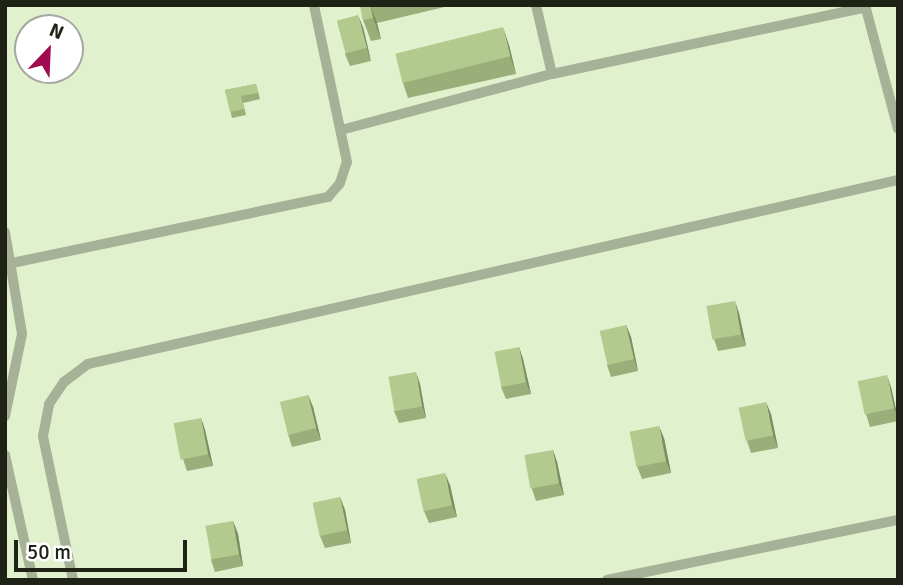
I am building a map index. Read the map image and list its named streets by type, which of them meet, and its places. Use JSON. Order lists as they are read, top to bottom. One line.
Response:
{"scale_bar":"50 m","north":"top right"}
